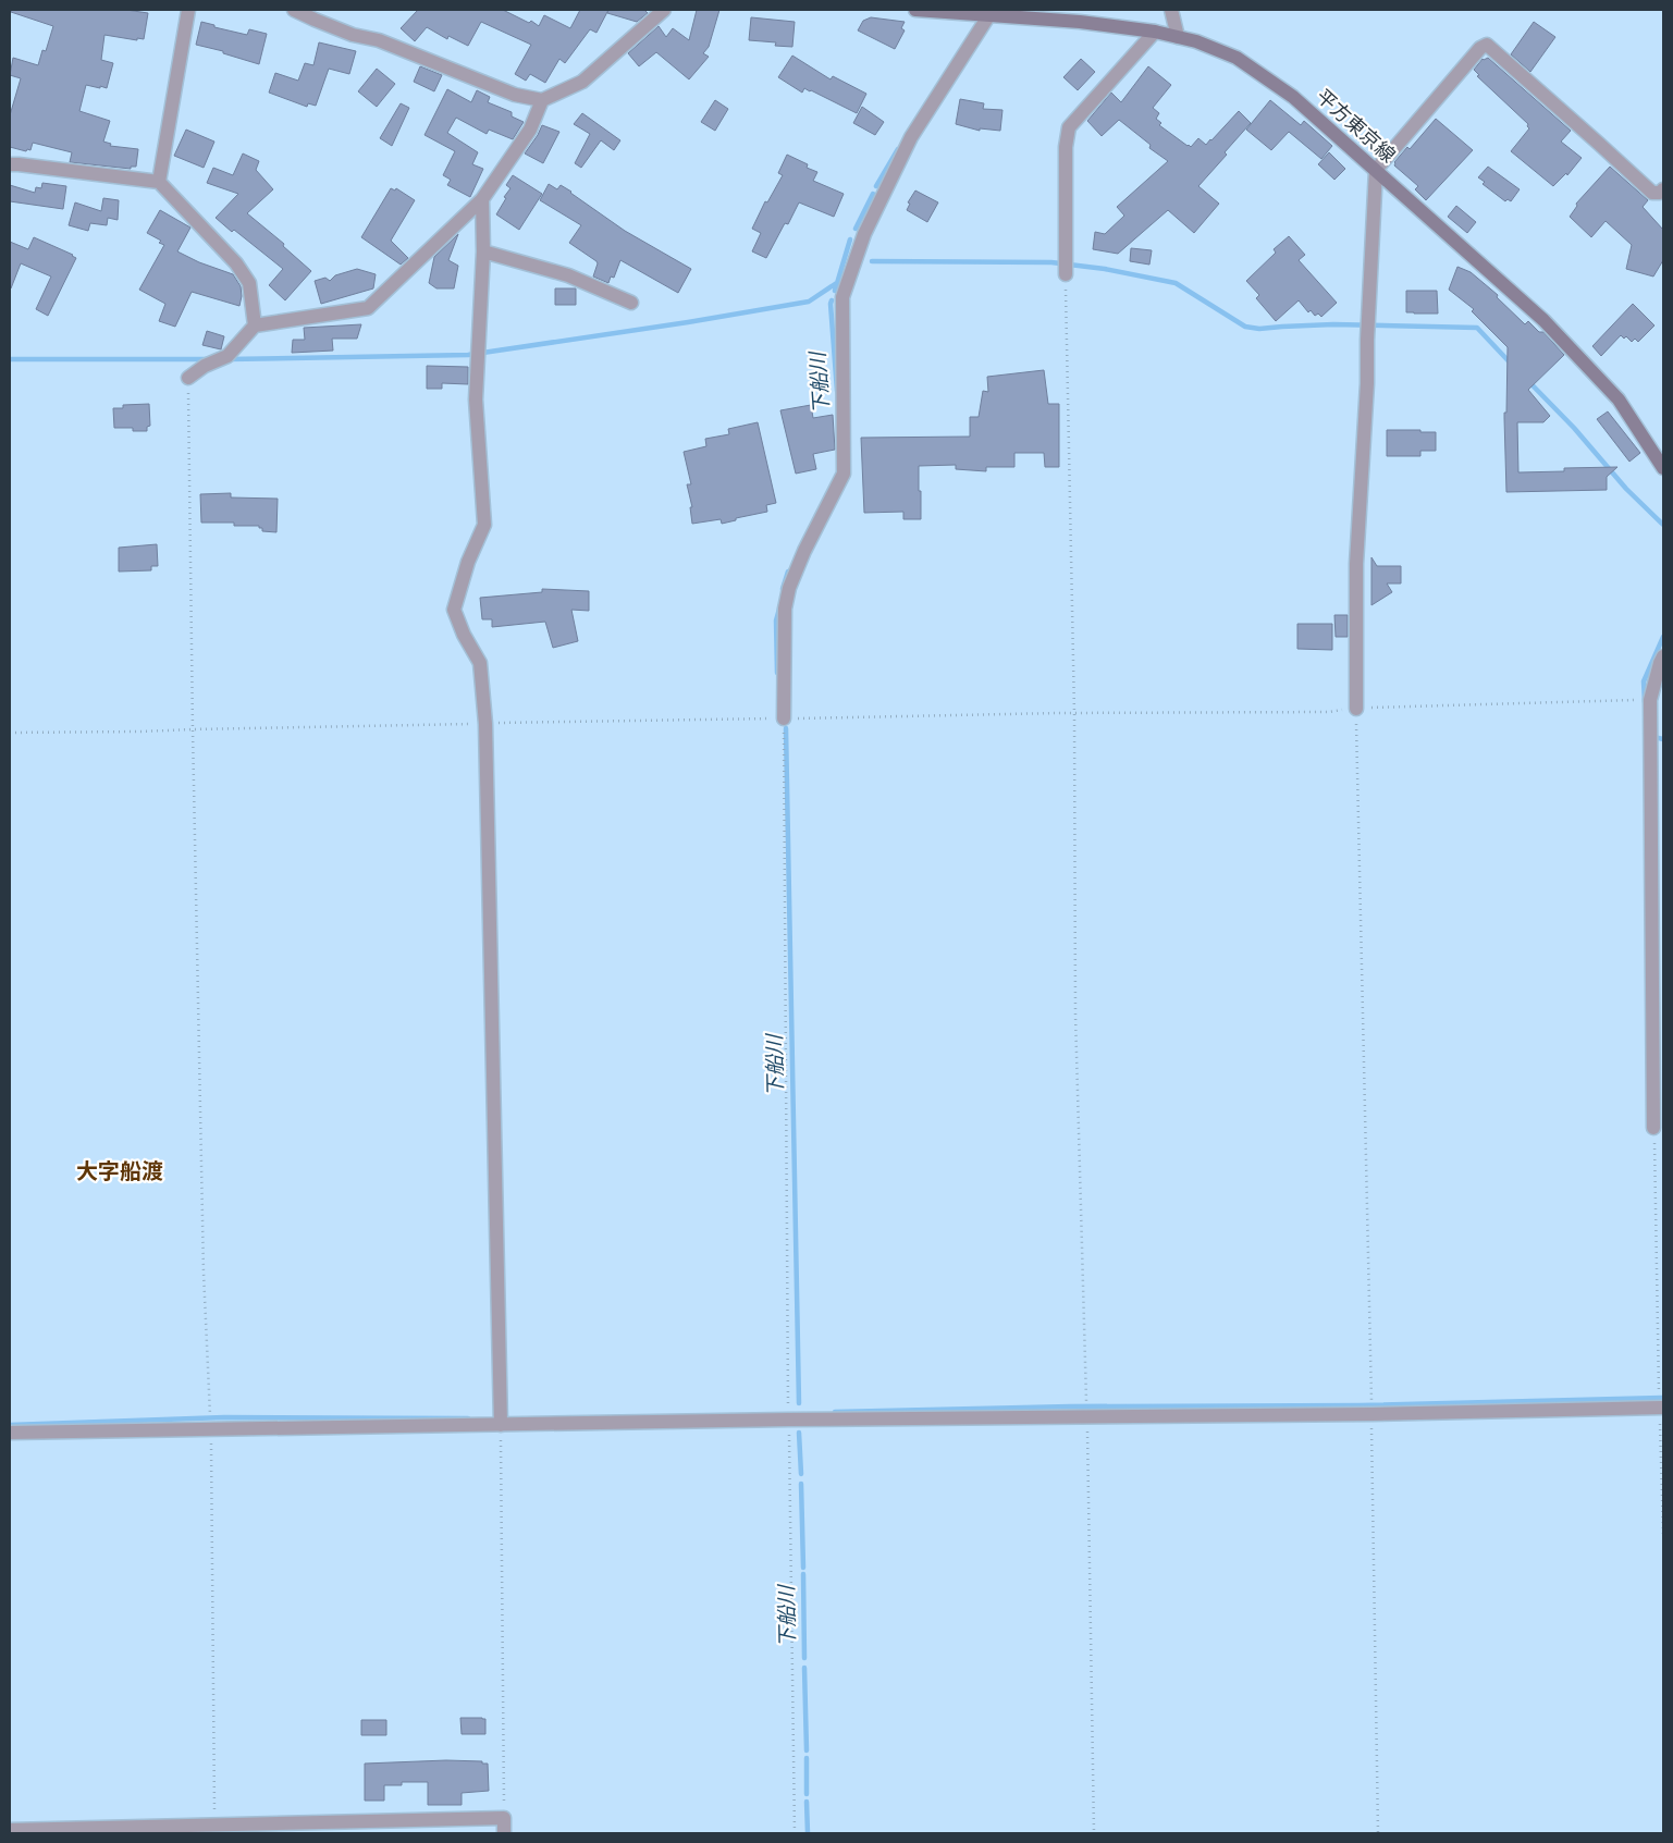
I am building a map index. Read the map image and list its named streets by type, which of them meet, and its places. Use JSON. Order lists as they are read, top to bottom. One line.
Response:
{"streets":{"main road":["平方東京線"]},"districts":["大字船渡"],"water":["下船川"]}
